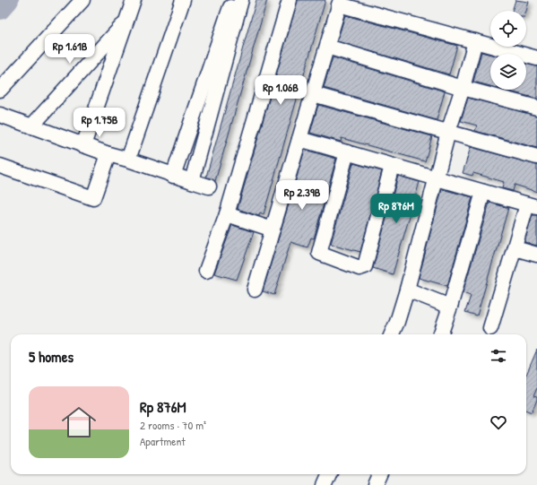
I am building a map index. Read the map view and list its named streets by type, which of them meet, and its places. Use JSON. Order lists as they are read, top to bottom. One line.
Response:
{"page":{"price":["Rp 1.61B","Rp 1.06B","Rp 1.75B","Rp 2.39B","Rp 876M"],"heading":"5 homes","list":[{"name":"Rp 876M","note":"2 rooms · 70 m² · Apartment"}]}}
